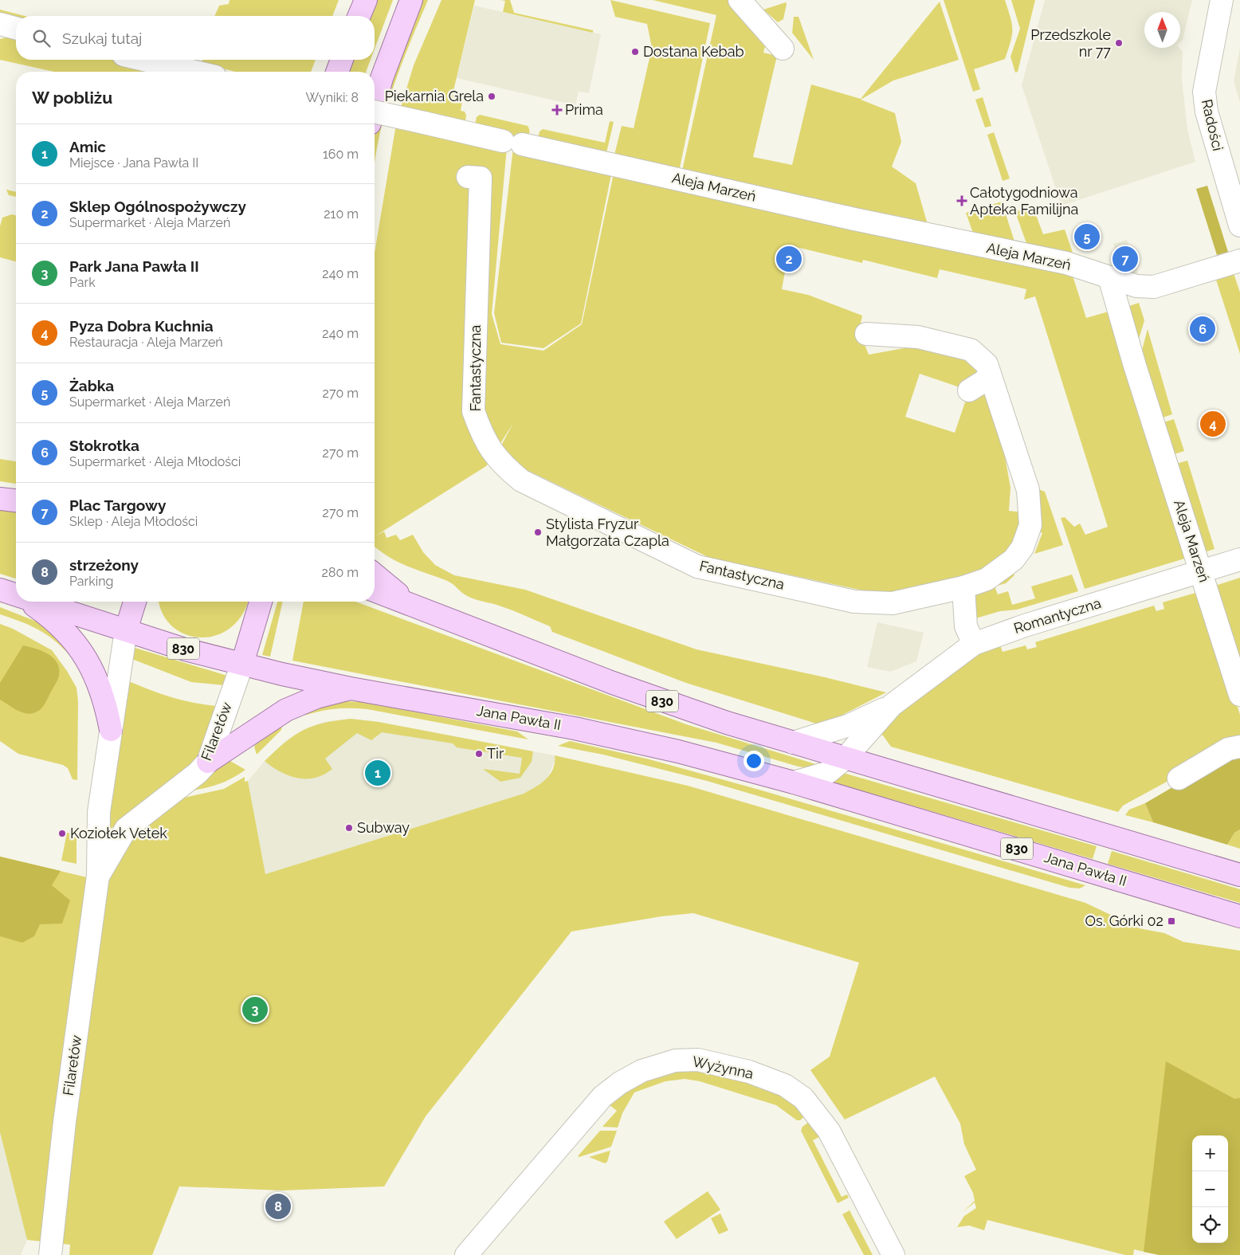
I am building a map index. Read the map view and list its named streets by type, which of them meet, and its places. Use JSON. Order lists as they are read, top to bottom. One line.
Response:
{"streets":{"main road":["830","Jana Pawła II"],"street":["Radości","Aleja Marzeń","Fantastyczna","Romantyczna","Filaretów","Wyżynna"]},"crossings":[["Aleja Marzeń","Romantyczna"],["Romantyczna","830"],["830","Jana Pawła II"],["830","Filaretów"],["Jana Pawła II","Filaretów"]],"places":{"other":["Przedszkole nr 77","Dostana Kebab","Piekarnia Grela","Stylista Fryzur Małgorzata Czapla","Tir","Subway","Koziołek Vetek"],"health":["Prima","Całotygodniowa Apteka Familijna"],"transit":["Os. Górki 02"]},"north":"top","page":{"search":"Szukaj tutaj","heading":["W pobliżu","Wyniki: 8"],"list":[{"mark":"1","name":"Amic","note":"Miejsce · Jana Pawła II","value":"160 m"},{"mark":"2","name":"Sklep Ogólnospożywczy","note":"Supermarket · Aleja Marzeń","value":"210 m"},{"mark":"3","name":"Park Jana Pawła II","note":"Park","value":"240 m"},{"mark":"4","name":"Pyza Dobra Kuchnia","note":"Restauracja · Aleja Marzeń","value":"240 m"},{"mark":"5","name":"Żabka","note":"Supermarket · Aleja Marzeń","value":"270 m"},{"mark":"6","name":"Stokrotka","note":"Supermarket · Aleja Młodości","value":"270 m"},{"mark":"7","name":"Plac Targowy","note":"Sklep · Aleja Młodości","value":"270 m"},{"mark":"8","name":"strzeżony","note":"Parking","value":"280 m"}],"pins":["5","2","7","6","4","1","3","8"],"map_buttons":["+","−"]}}
